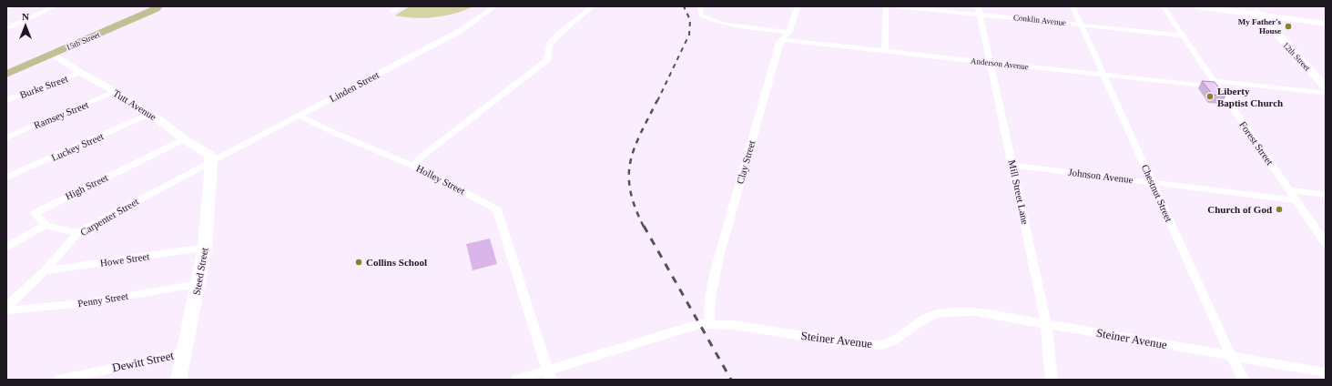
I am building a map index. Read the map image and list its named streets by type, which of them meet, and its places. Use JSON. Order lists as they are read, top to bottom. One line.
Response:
{"streets":{"main road":["15th Street"],"street":["Conklin Avenue","12th Street","Anderson Avenue","Burke Street","Linden Street","Tutt Avenue","Ramsey Street","Forest Street","Luckey Street","Clay Street","Johnson Avenue","Holley Street","High Street","Mill Street Lane","Chestnut Street","Carpenter Street","Howe Street","Steed Street","Penny Street","Steiner Avenue","Dewitt Street"]},"crossings":[["Conklin Avenue","Forest Street"],["Conklin Avenue","Mill Street Lane"],["Conklin Avenue","Chestnut Street"],["15th Street","Tutt Avenue"],["Anderson Avenue","Forest Street"],["Anderson Avenue","Clay Street"],["Anderson Avenue","Mill Street Lane"],["Anderson Avenue","Chestnut Street"],["Burke Street","Tutt Avenue"],["Linden Street","Tutt Avenue"],["Linden Street","Carpenter Street"],["Linden Street","Steed Street"],["Tutt Avenue","Ramsey Street"],["Tutt Avenue","Luckey Street"],["Tutt Avenue","High Street"],["Tutt Avenue","Carpenter Street"],["Tutt Avenue","Steed Street"],["Forest Street","Johnson Avenue"],["Clay Street","Steiner Avenue"],["Johnson Avenue","Mill Street Lane"],["Johnson Avenue","Chestnut Street"],["Holley Street","Steiner Avenue"],["Mill Street Lane","Steiner Avenue"],["Chestnut Street","Steiner Avenue"],["Carpenter Street","Howe Street"],["Carpenter Street","Steed Street"],["Howe Street","Steed Street"],["Steed Street","Penny Street"],["Steed Street","Dewitt Street"]],"places":["My Father's House","Liberty Baptist Church","Church of God","Collins School"],"north":"top"}
